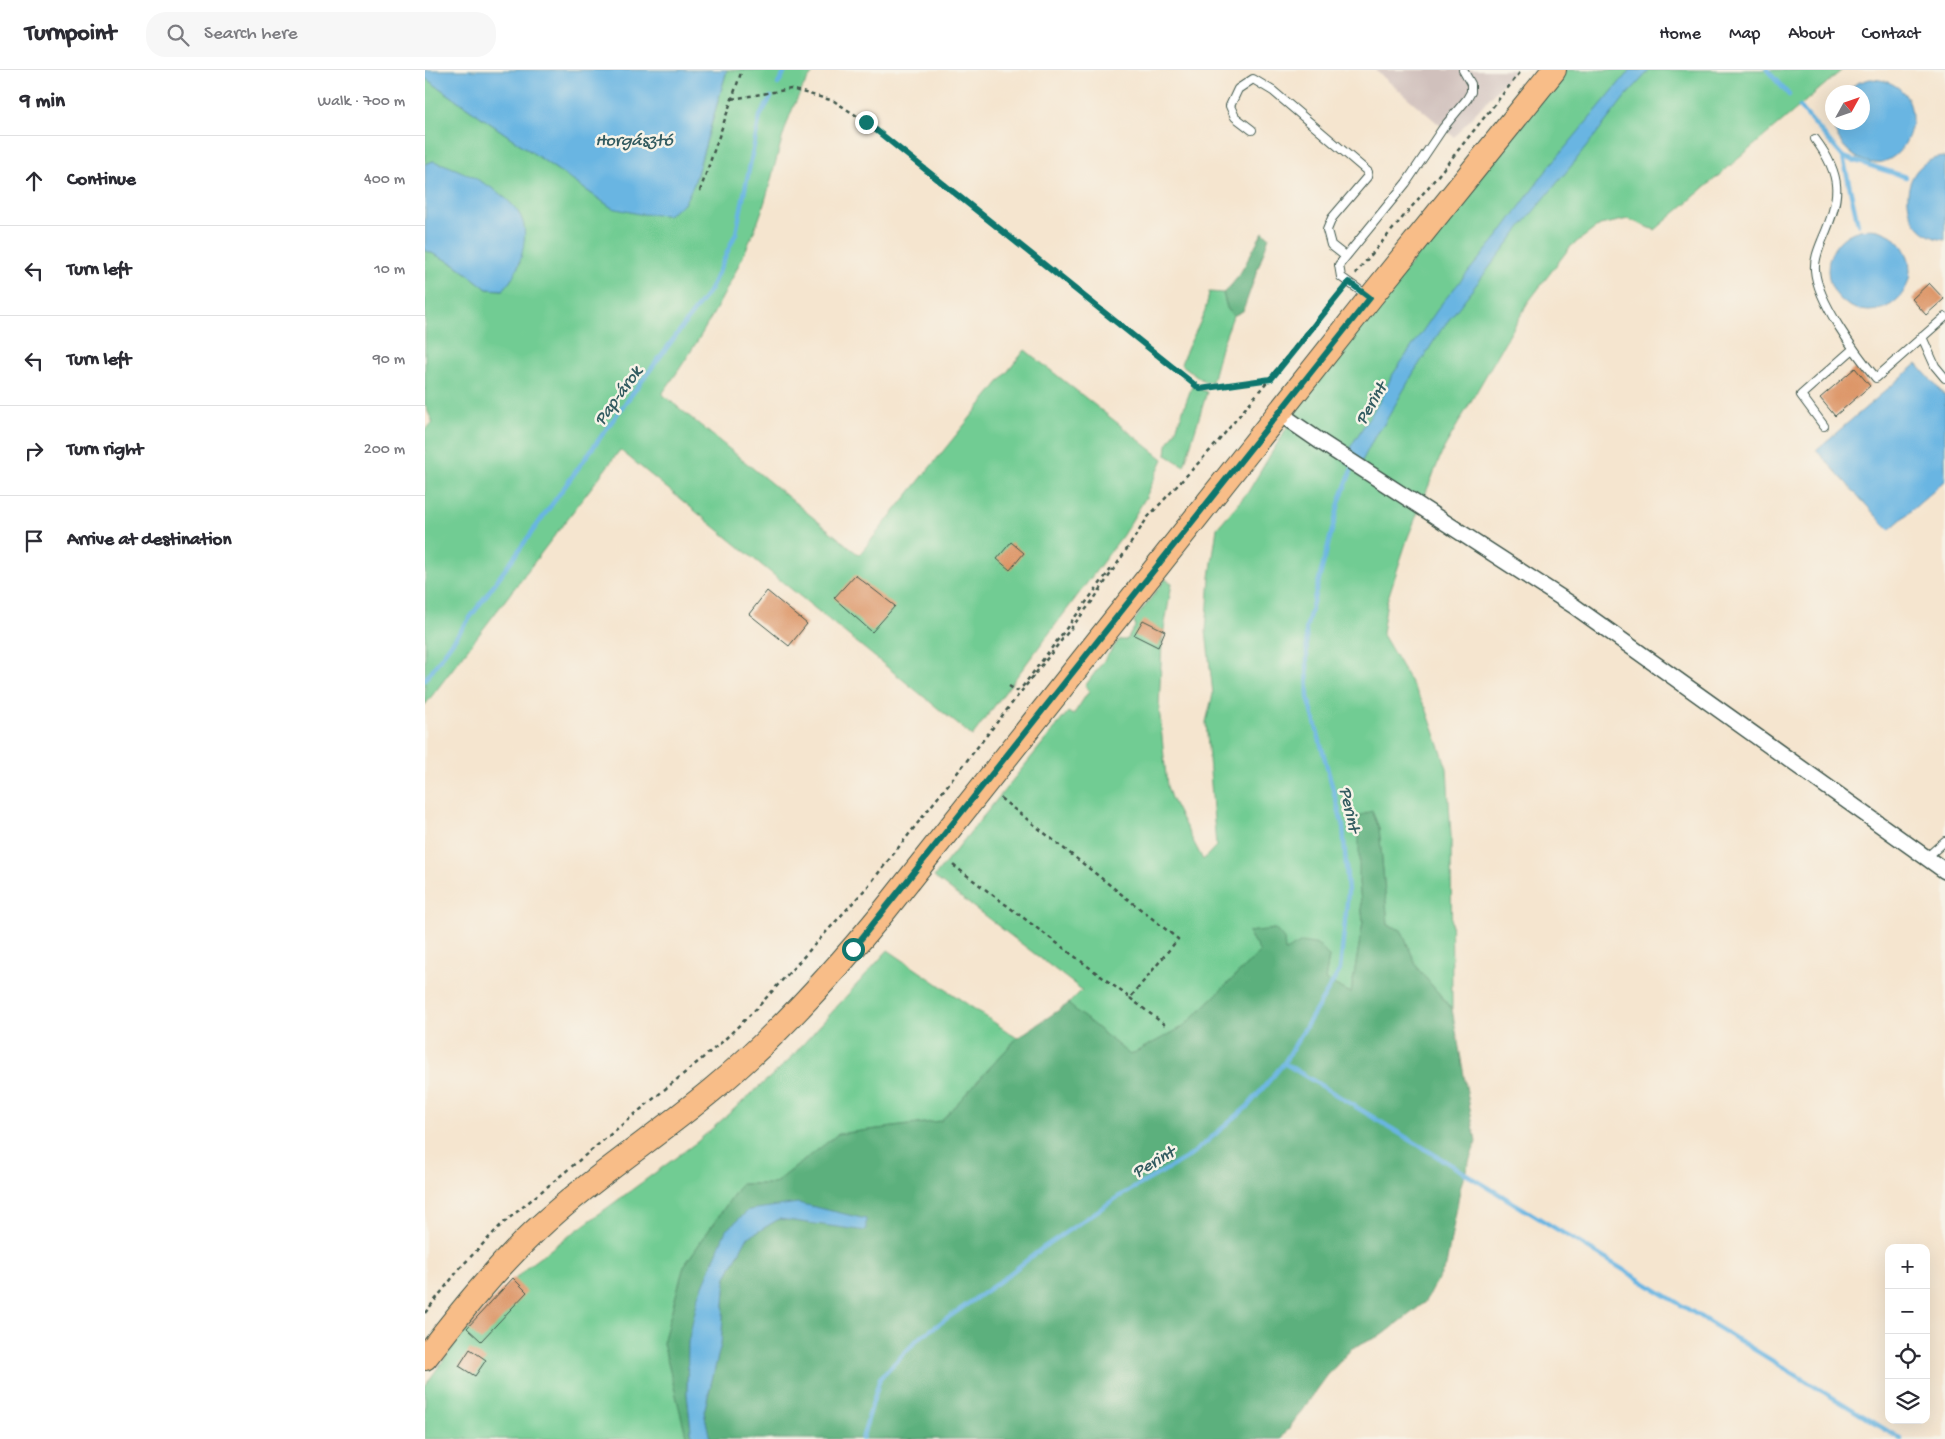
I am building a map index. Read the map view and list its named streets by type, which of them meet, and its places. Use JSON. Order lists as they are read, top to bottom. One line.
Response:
{"water":["Horgásztó","Pap-árok","Perint"],"north":"top right","page":{"header":"Turnpoint","search":"Search here","nav":["Home","Map","About","Contact"],"heading":["9 min","Walk · 700 m"],"list":[["Continue","400 m"],["Turn left","10 m"],["Turn left","90 m"],["Turn right","200 m"],"Arrive at destination"],"map_buttons":["+","−"]}}
